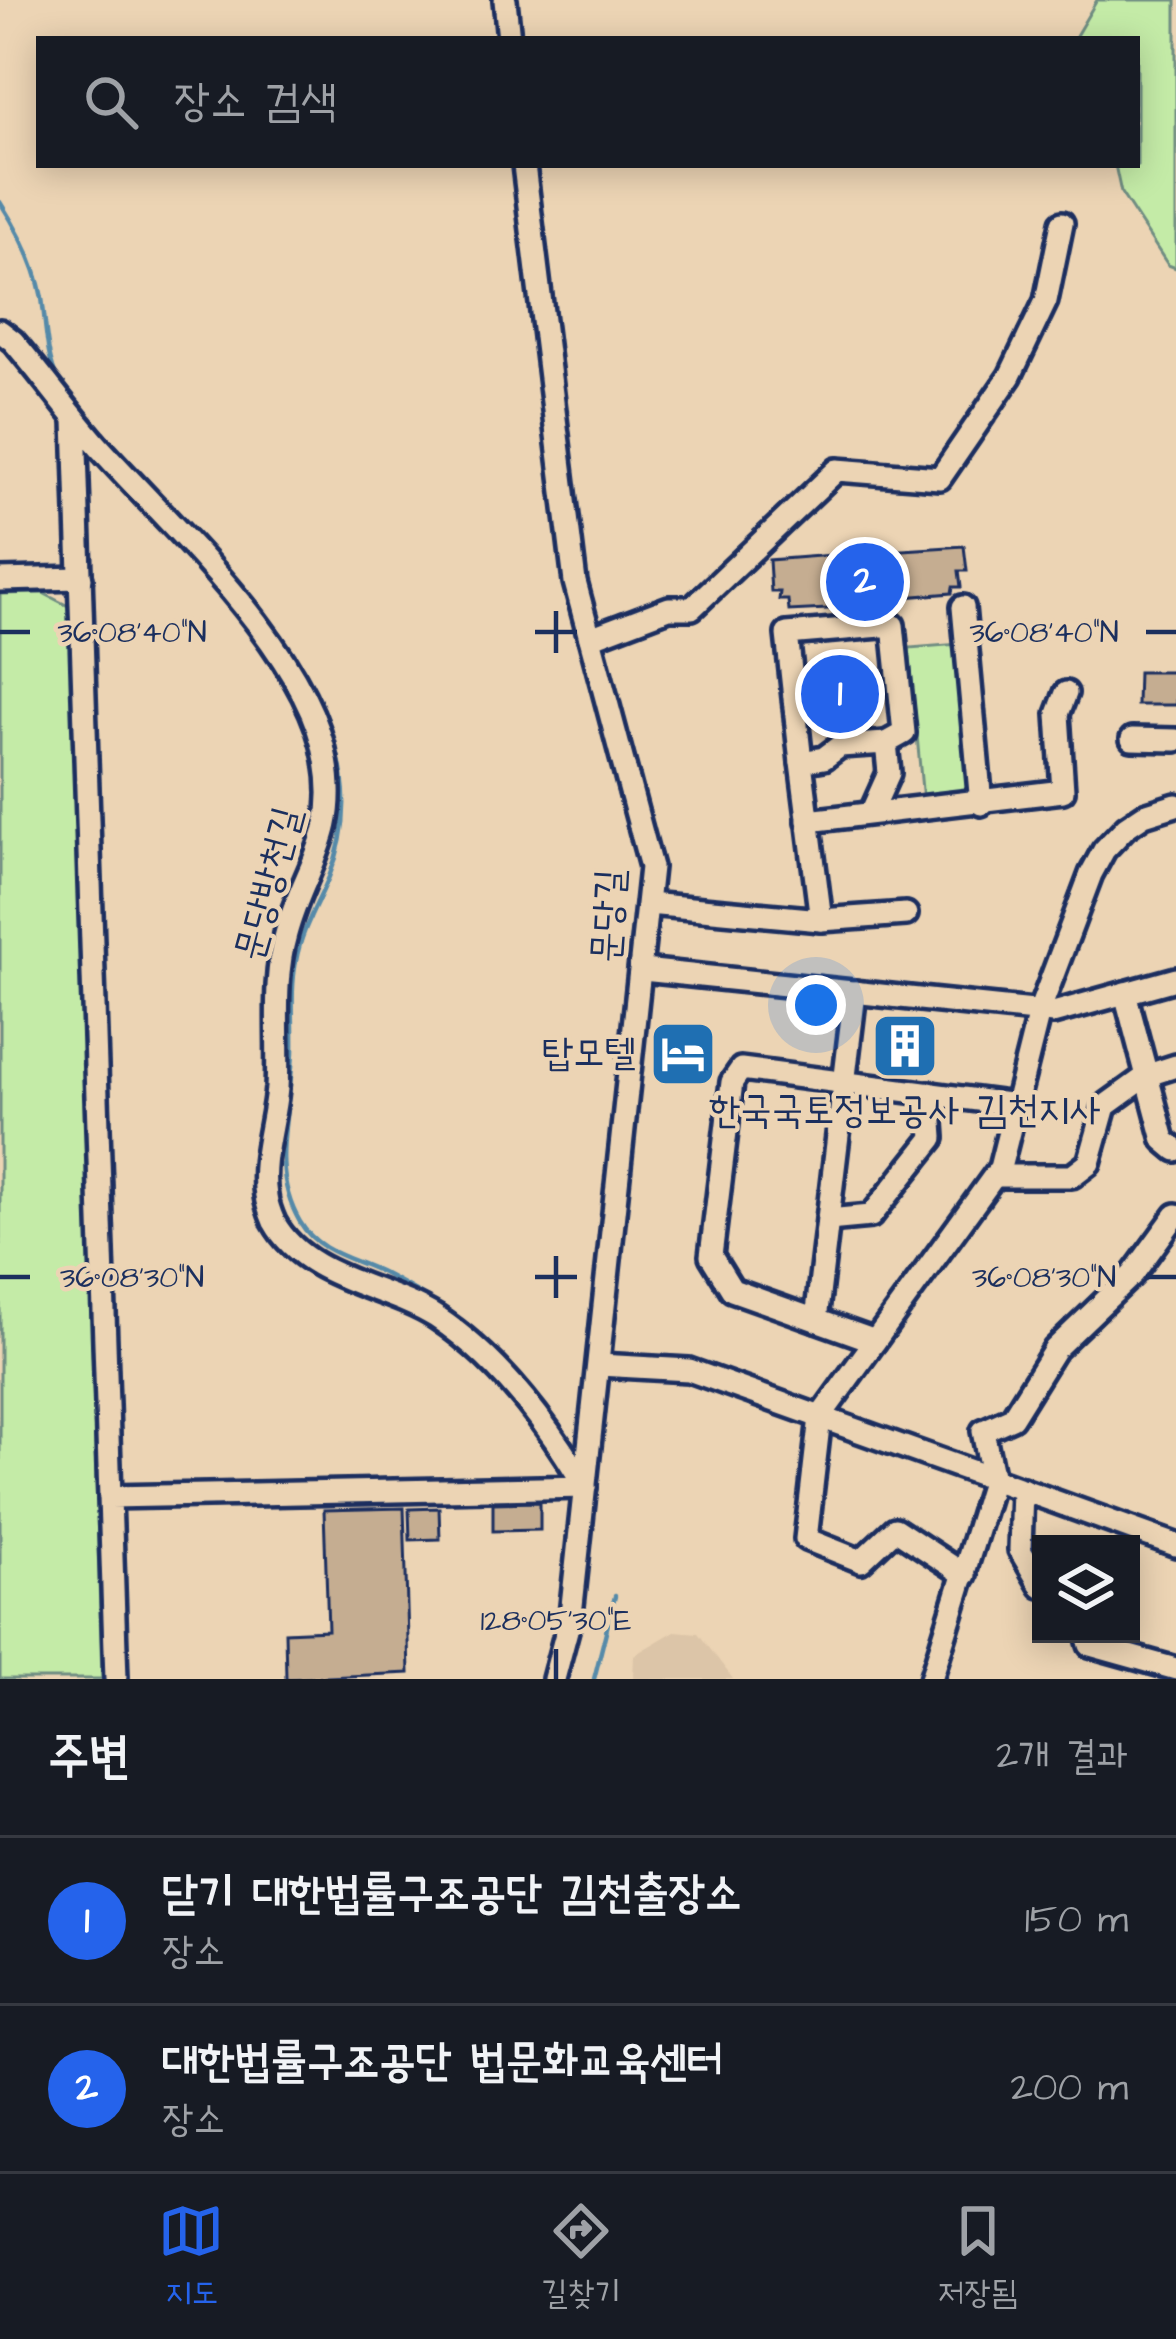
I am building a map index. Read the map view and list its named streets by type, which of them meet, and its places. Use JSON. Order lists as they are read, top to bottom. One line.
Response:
{"streets":{"street":["문당방천길","문당길"]},"crossings":[["문당방천길","문당길"]],"places":{"building":["한국국토정보공사 김천지사"],"hotel":["탑모텔"]},"page":{"search":"장소 검색","pins":["2","1"],"heading":["주변","2개 결과"],"list":[{"mark":"1","name":"닫기 대한법률구조공단 김천출장소","note":"장소","value":"150 m"},{"mark":"2","name":"대한법률구조공단 법문화교육센터","note":"장소","value":"200 m"}],"nav":["지도","길찾기","저장됨"]},"coordinates":["36°08'40\"N","36°08'30\"N","128°05'30\"E"]}
